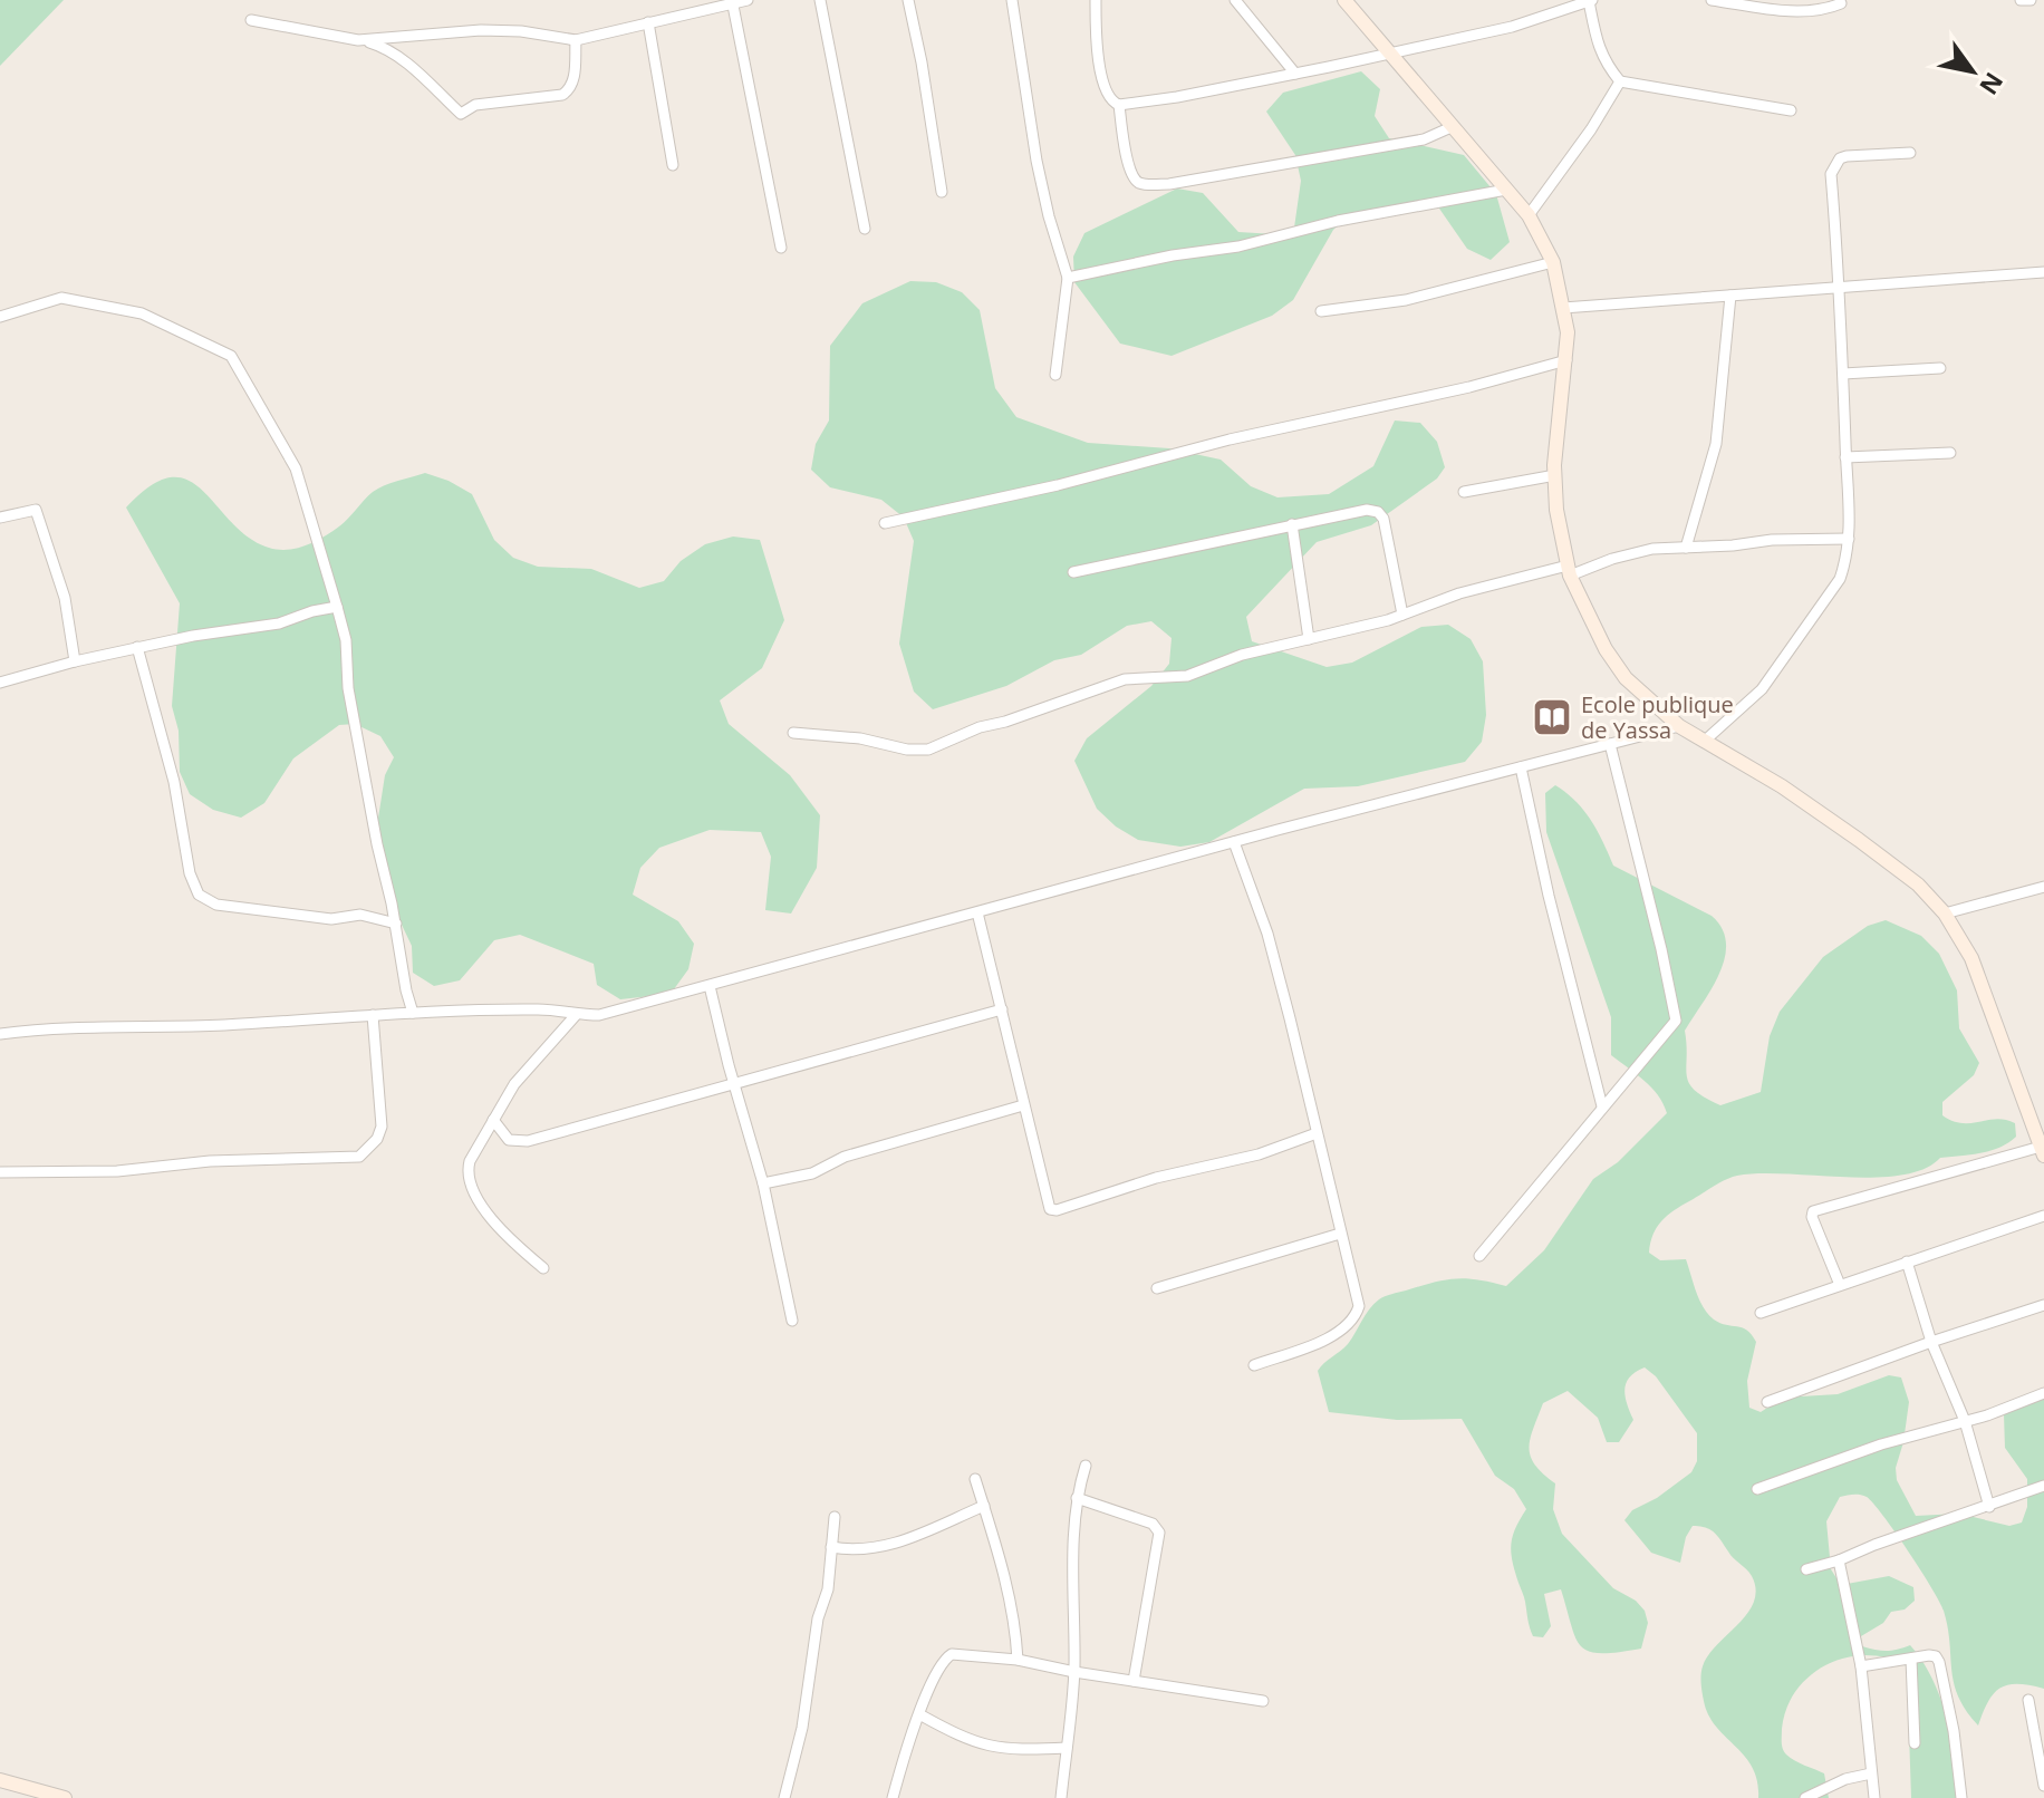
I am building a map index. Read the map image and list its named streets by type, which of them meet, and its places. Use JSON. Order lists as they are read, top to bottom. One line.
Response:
{"places":{"library":["Ecole publique de Yassa"]},"north":"bottom right"}
